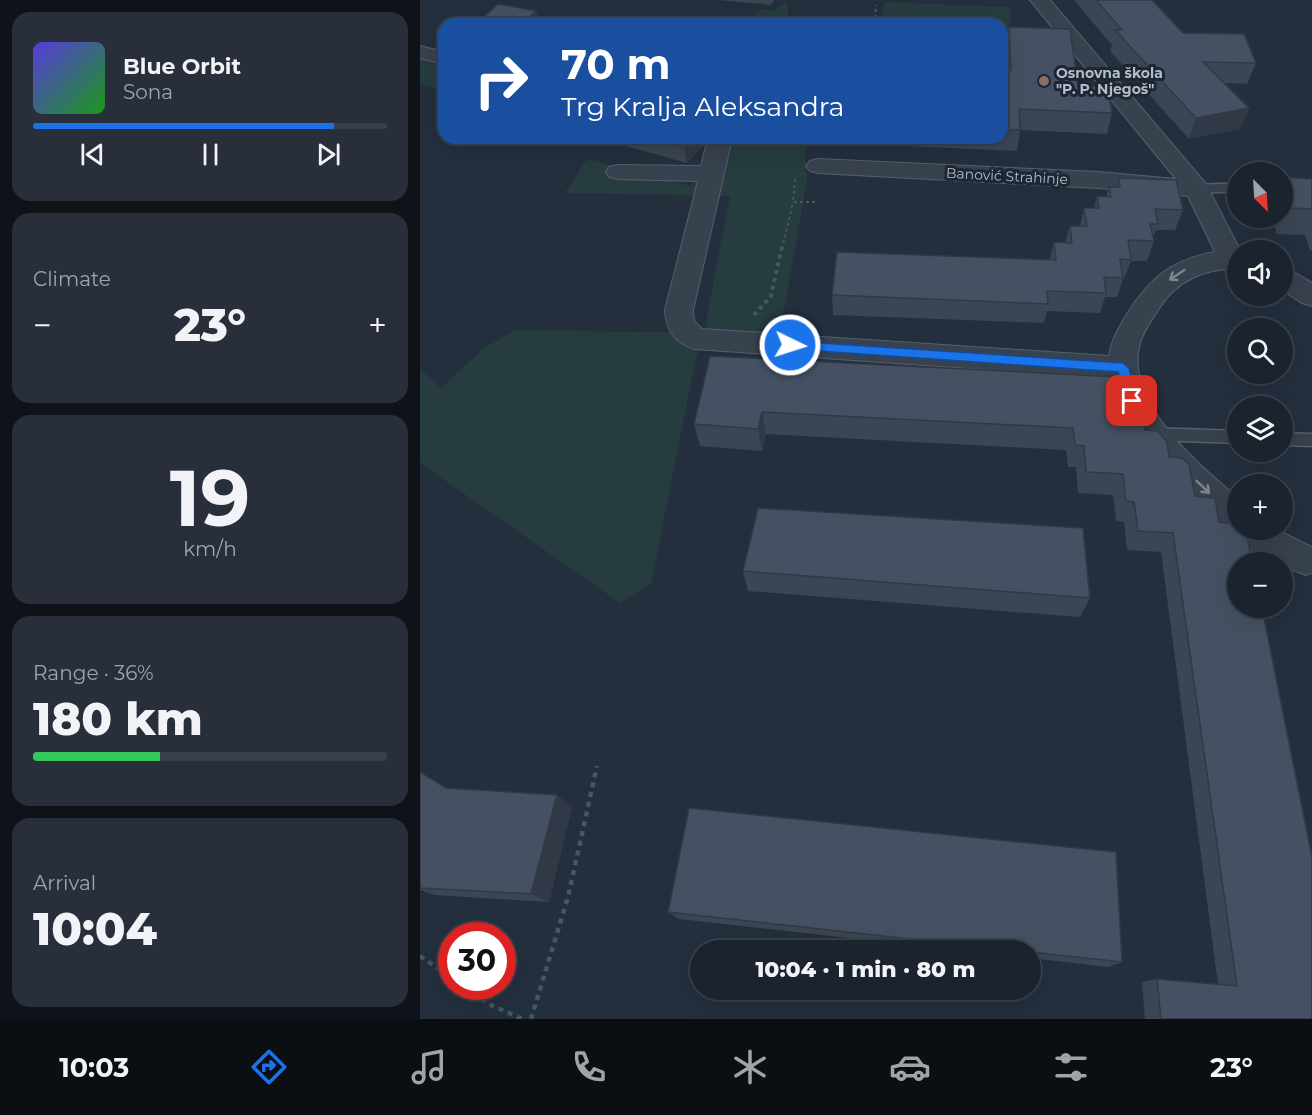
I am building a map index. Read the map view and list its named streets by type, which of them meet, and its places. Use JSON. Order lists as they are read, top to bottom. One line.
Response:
{"streets":{"street":["Banović Strahinje"]},"places":["Osnovna škola \"P. P. Njegoš\""],"north":"bottom right","page":{"turn":["70 m","Trg Kralja Aleksandra"],"song":["Blue Orbit","Sona"],"map_buttons":["+","−"],"tile":["Climate",["19","km/h"],["Range · 36%","180 km"],["Arrival","10:04"]],"heat":["−","23°","+"],"limit":"30","trip":"10:04 · 1 min · 80 m","tabs":["10:03","23°"]}}
